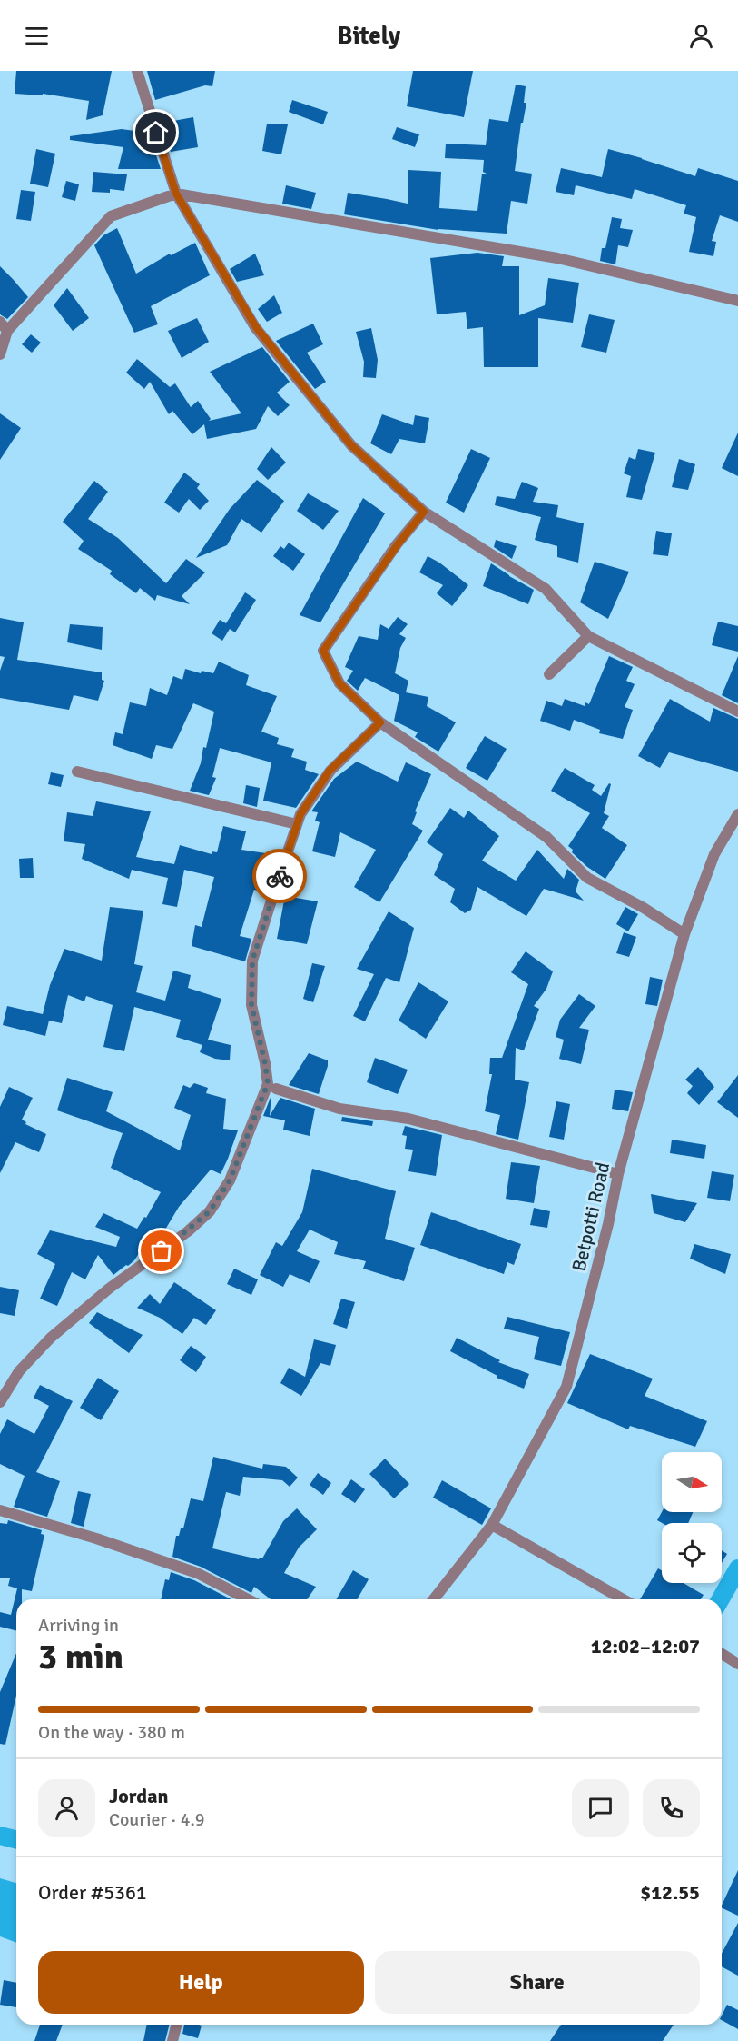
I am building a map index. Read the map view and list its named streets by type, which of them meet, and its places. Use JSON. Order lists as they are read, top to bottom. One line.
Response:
{"streets":{"street":["Betpotti Road"]},"north":"right","page":{"header":"Bitely","heading":["3 min","Arriving in","12:02–12:07"],"panel":["Jordan","Courier · 4.9","Order #5361","$12.55"],"bar":"On the way · 380 m","buttons":["Help","Share"]}}
